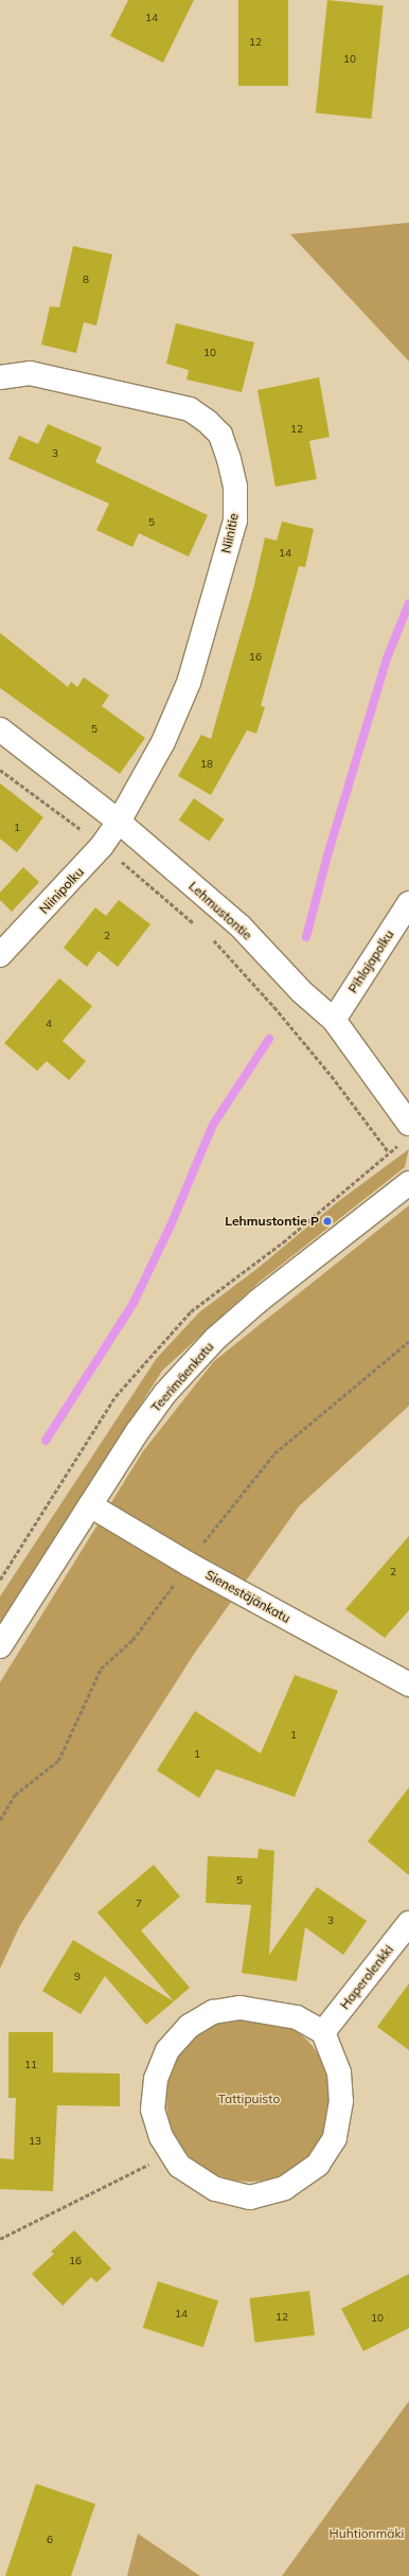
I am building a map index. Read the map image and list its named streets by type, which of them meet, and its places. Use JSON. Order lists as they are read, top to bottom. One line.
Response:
{"streets":{"street":["Niinitie","Niinipolku","Lehmustontie","Pihlajapolku","Teerimäenkatu","Sienestäjänkatu","Haperolenkki"]},"crossings":[["Niinitie","Niinipolku"],["Niinitie","Lehmustontie"],["Niinipolku","Lehmustontie"],["Lehmustontie","Pihlajapolku"],["Teerimäenkatu","Sienestäjänkatu"]],"parks":["Tattipuisto","Huhtionmäki"],"places":["Lehmustontie P"],"house_numbers":["14","12","10","8","10","12","3","5","14","16","5","18","1","2","4","2","1","1","5","7","3","9","11","13","16","14","12","10","6"]}
